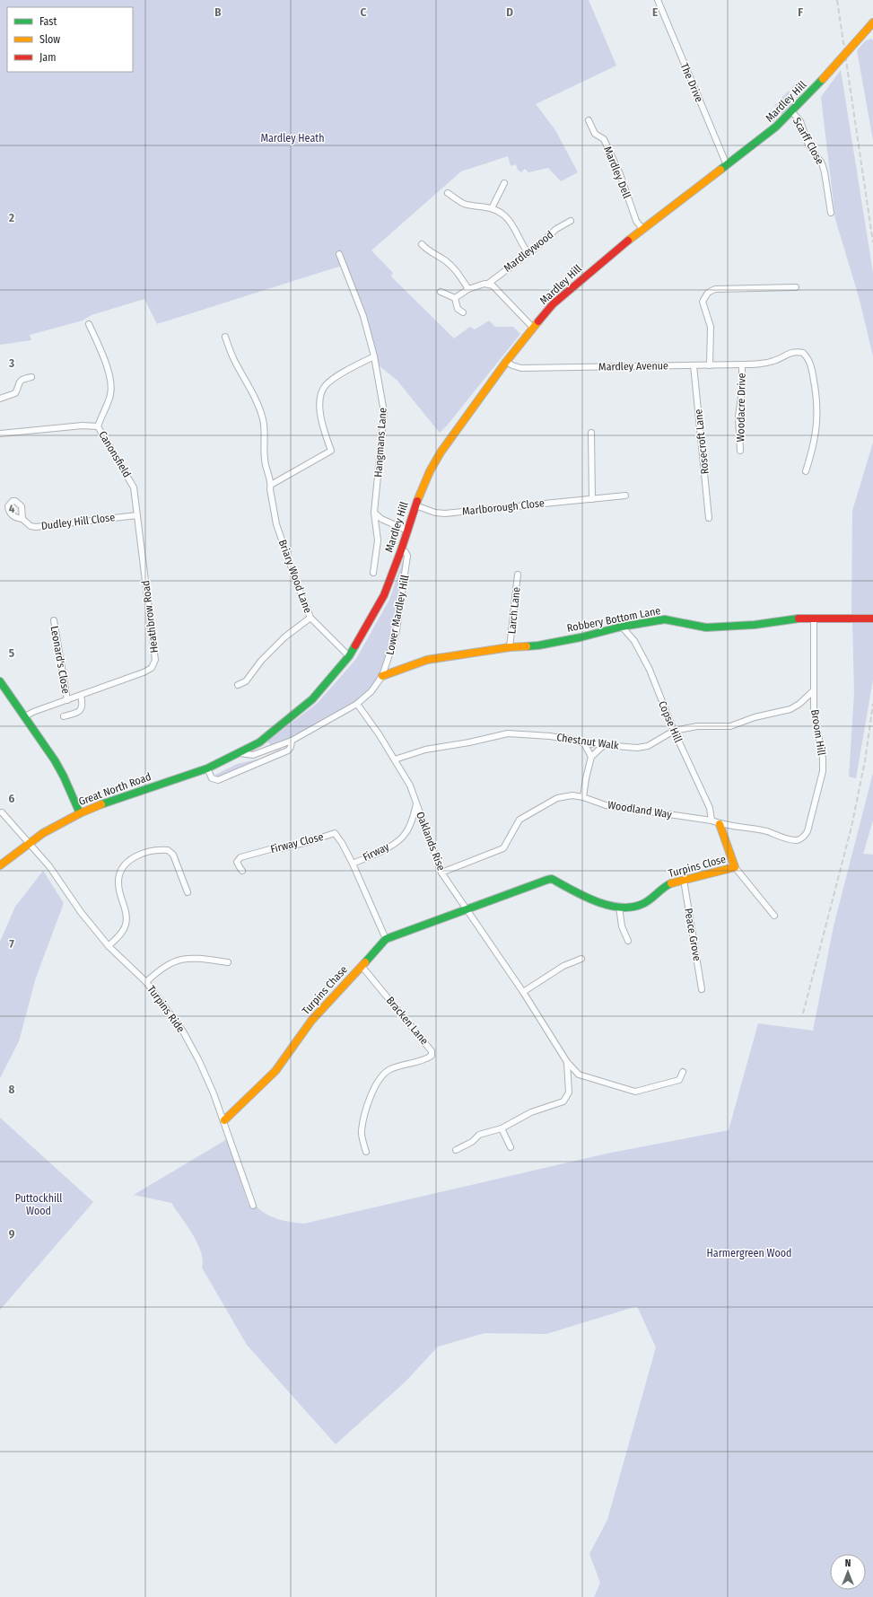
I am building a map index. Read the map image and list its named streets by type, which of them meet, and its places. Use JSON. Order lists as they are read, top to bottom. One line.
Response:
{"streets":{"street":["The Drive","Mardley Hill","Scarff Close","Mardley Dell","Mardleywood","Mardley Avenue","Woodacre Drive","Rosecroft Lane","Hangmans Lane","Canonsfield","Marlborough Close","Dudley Hill Close","Briary Wood Lane","Larch Lane","Lower Mardley Hill","Heathbrow Road","Robbery Bottom Lane","Leonard's Close","Copse Hill","Broom Hill","Chestnut Walk","Great North Road","Woodland Way","Oaklands Rise","Firway Close","Firway","Turpins Close","Peace Grove","Turpins Chase","Turpins Ride","Bracken Lane"]},"crossings":[["The Drive","Mardley Hill"],["Mardley Hill","Scarff Close"],["Mardley Hill","Mardley Dell"],["Mardley Hill","Mardley Avenue"],["Mardley Hill","Marlborough Close"],["Mardley Hill","Briary Wood Lane"],["Mardley Hill","Lower Mardley Hill"],["Mardley Hill","Great North Road"],["Mardley Avenue","Woodacre Drive"],["Mardley Avenue","Rosecroft Lane"],["Canonsfield","Dudley Hill Close"],["Canonsfield","Heathbrow Road"],["Dudley Hill Close","Heathbrow Road"],["Briary Wood Lane","Great North Road"],["Larch Lane","Robbery Bottom Lane"],["Lower Mardley Hill","Robbery Bottom Lane"],["Lower Mardley Hill","Great North Road"],["Lower Mardley Hill","Oaklands Rise"],["Heathbrow Road","Leonard's Close"],["Robbery Bottom Lane","Copse Hill"],["Robbery Bottom Lane","Broom Hill"],["Copse Hill","Chestnut Walk"],["Copse Hill","Woodland Way"],["Broom Hill","Chestnut Walk"],["Broom Hill","Woodland Way"],["Chestnut Walk","Oaklands Rise"],["Great North Road","Turpins Ride"],["Woodland Way","Oaklands Rise"],["Woodland Way","Turpins Close"],["Oaklands Rise","Firway"],["Oaklands Rise","Turpins Close"],["Oaklands Rise","Turpins Chase"],["Firway Close","Firway"],["Firway","Turpins Chase"],["Turpins Close","Peace Grove"],["Turpins Close","Turpins Chase"],["Turpins Chase","Turpins Ride"],["Turpins Chase","Bracken Lane"]],"parks":["Mardley Heath","Puttockhill Wood","Harmergreen Wood"],"legend":["Fast","Slow","Jam"],"north":"top","grid":{"columns":["B","C","D","E","F"],"rows":["2","3","4","5","6","7","8","9"]}}
